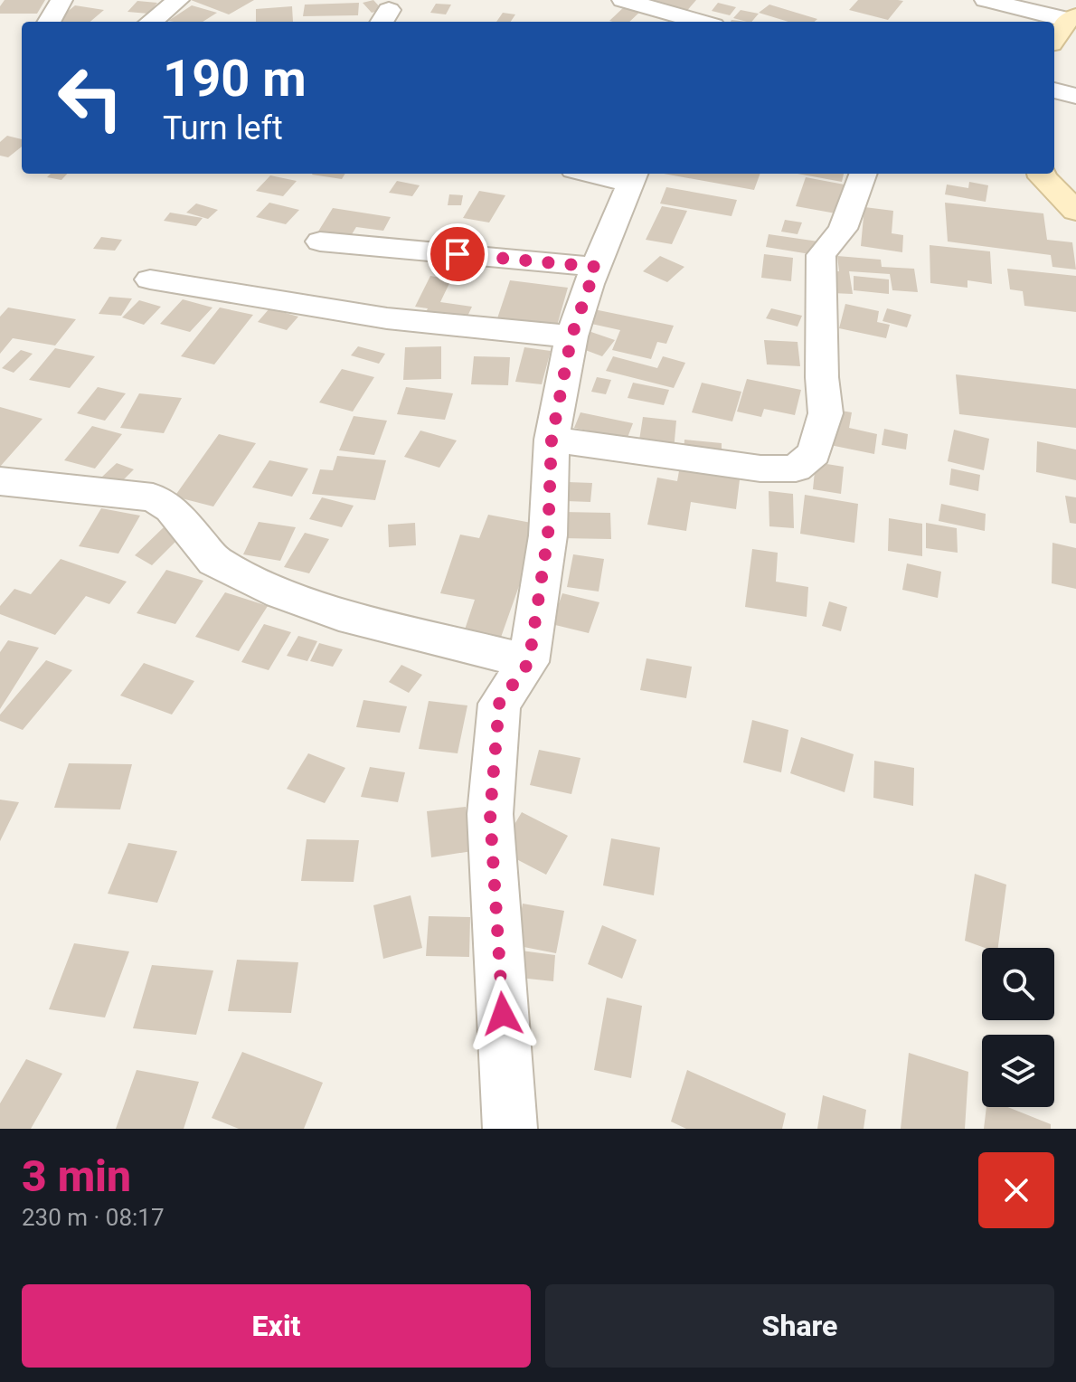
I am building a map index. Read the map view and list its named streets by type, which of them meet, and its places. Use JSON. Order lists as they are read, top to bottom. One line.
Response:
{"page":{"turn":["190 m","Turn left"],"heading":["3 min","230 m · 08:17"],"buttons":["Exit","Share"]}}
